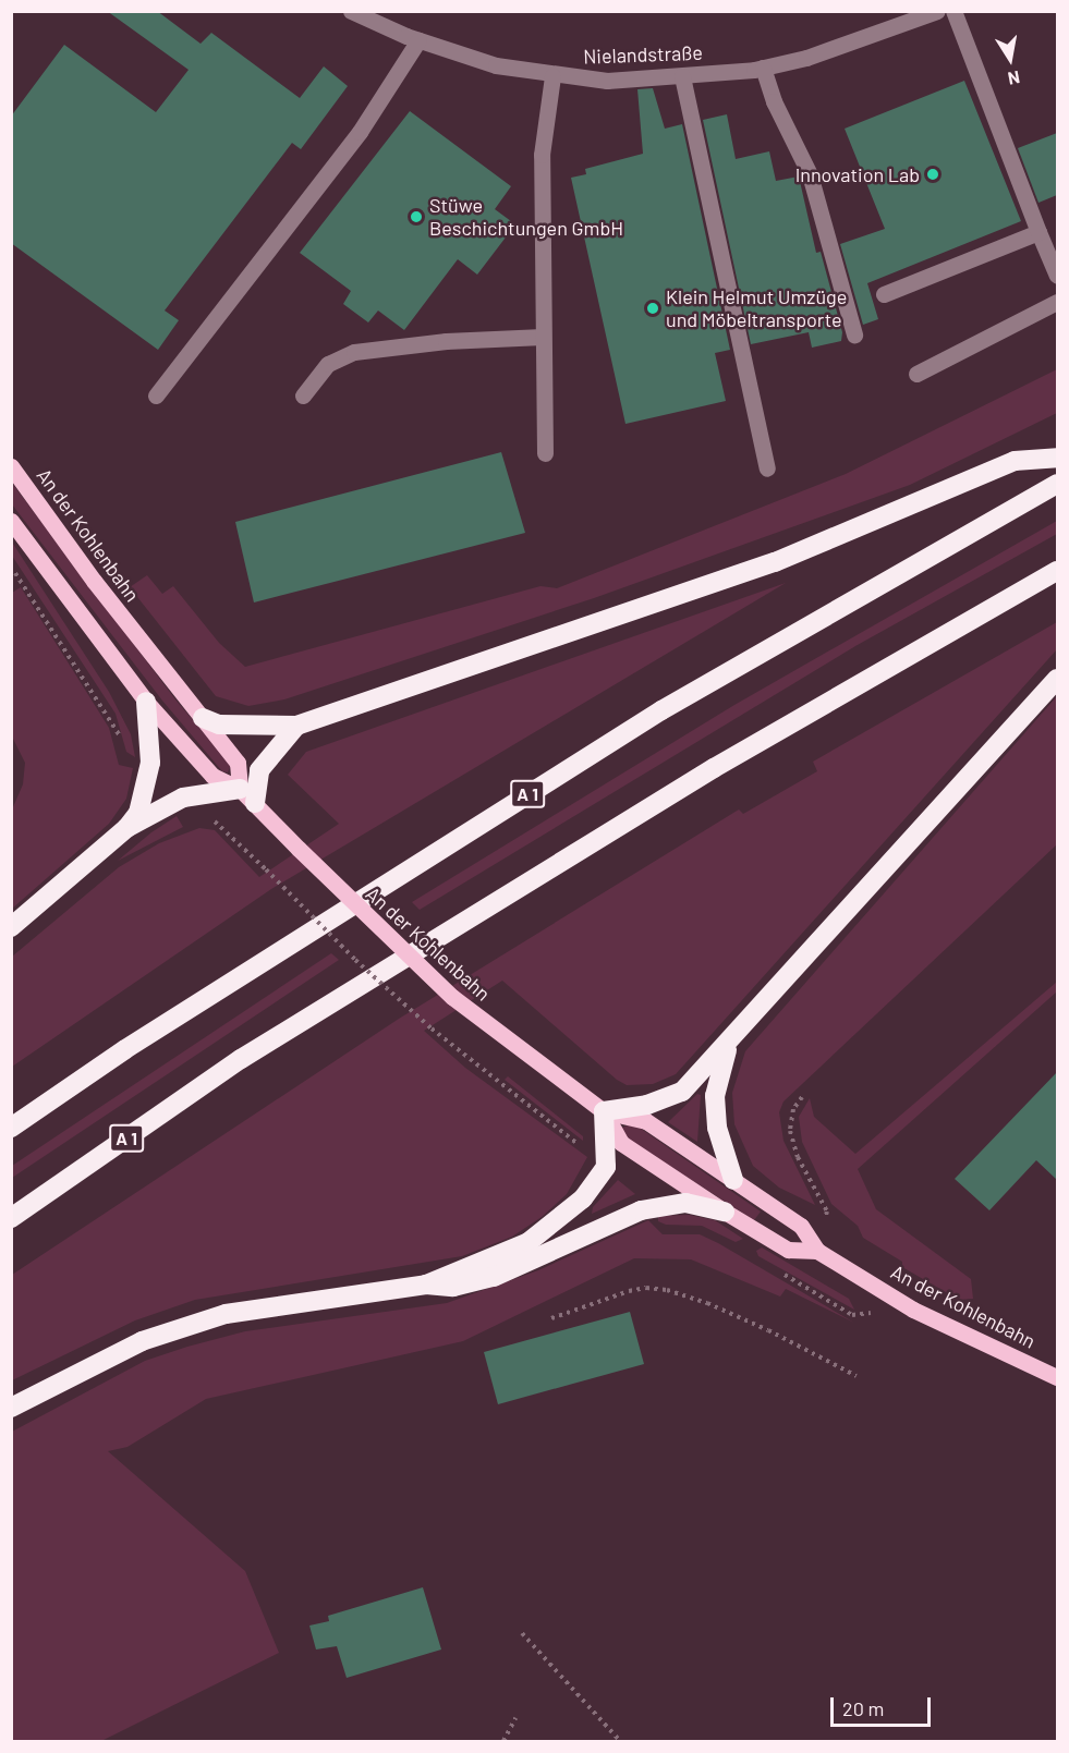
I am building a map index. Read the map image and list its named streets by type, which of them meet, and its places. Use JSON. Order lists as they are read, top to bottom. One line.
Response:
{"streets":{"highway":["A 1"],"main road":["An der Kohlenbahn"],"street":["Nielandstraße"]},"places":["Innovation Lab","Stüwe Beschichtungen GmbH","Klein Helmut Umzüge und Möbeltransporte"],"scale_bar":"20 m","north":"bottom"}
